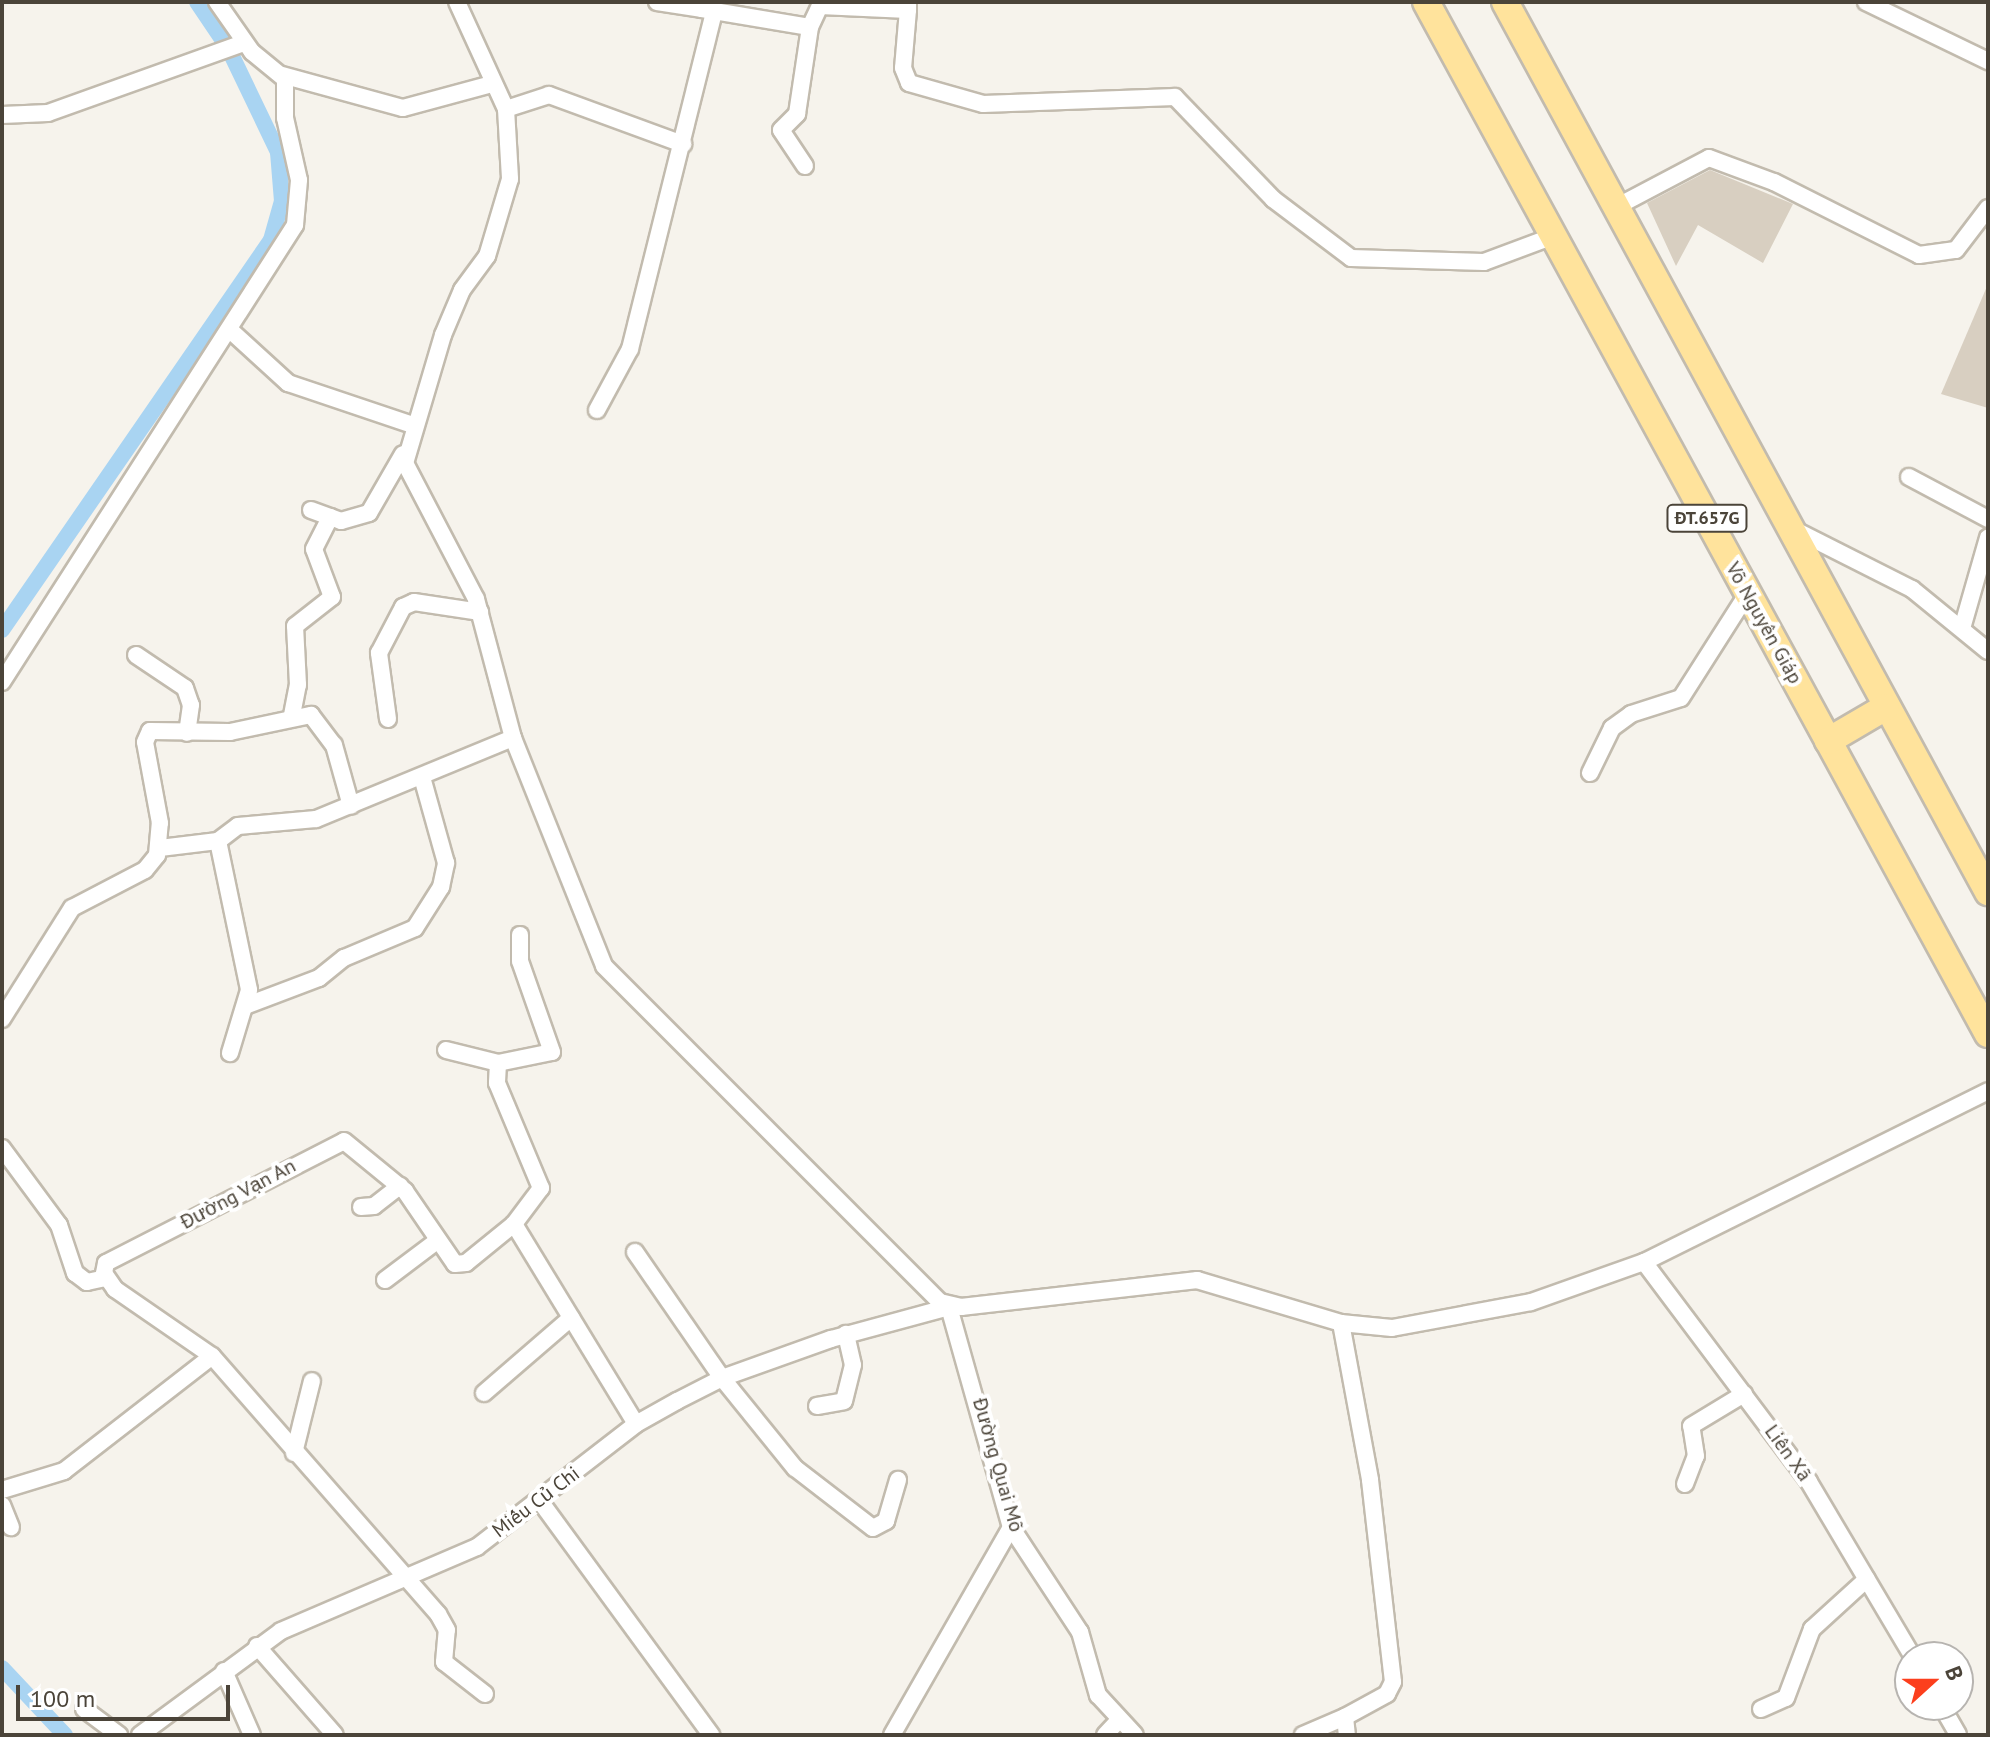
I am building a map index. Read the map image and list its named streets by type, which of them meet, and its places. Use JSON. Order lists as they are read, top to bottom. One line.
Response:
{"streets":{"main road":["ĐT.657G","Võ Nguyên Giáp"],"street":["Đường Vạn An","Liên Xã","Đường Quai Mõ","Miếu Củ Chi"]},"crossings":[["Liên Xã","Miếu Củ Chi"],["Đường Quai Mõ","Miếu Củ Chi"]],"scale_bar":"100 m","north":"right"}
